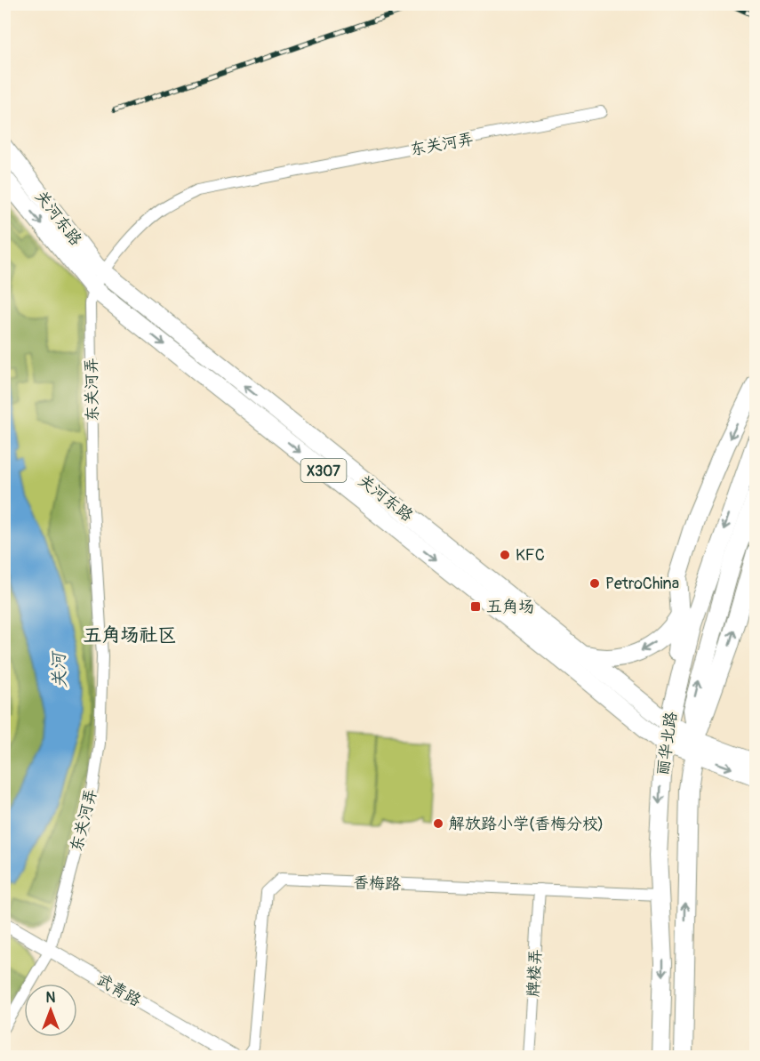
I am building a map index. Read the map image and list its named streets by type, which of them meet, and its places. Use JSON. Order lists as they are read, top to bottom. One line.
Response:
{"streets":{"main road":["关河东路","X307","丽华北路"],"street":["东关河弄","香梅路","牌楼弄","武青路"]},"crossings":[["东关河弄","关河东路"],["东关河弄","武青路"],["关河东路","丽华北路"],["丽华北路","香梅路"],["香梅路","牌楼弄"]],"districts":["五角场社区"],"water":["关河"],"places":{"other":["KFC","PetroChina","解放路小学(香梅分校)"],"transit":["五角场"]},"north":"top"}
